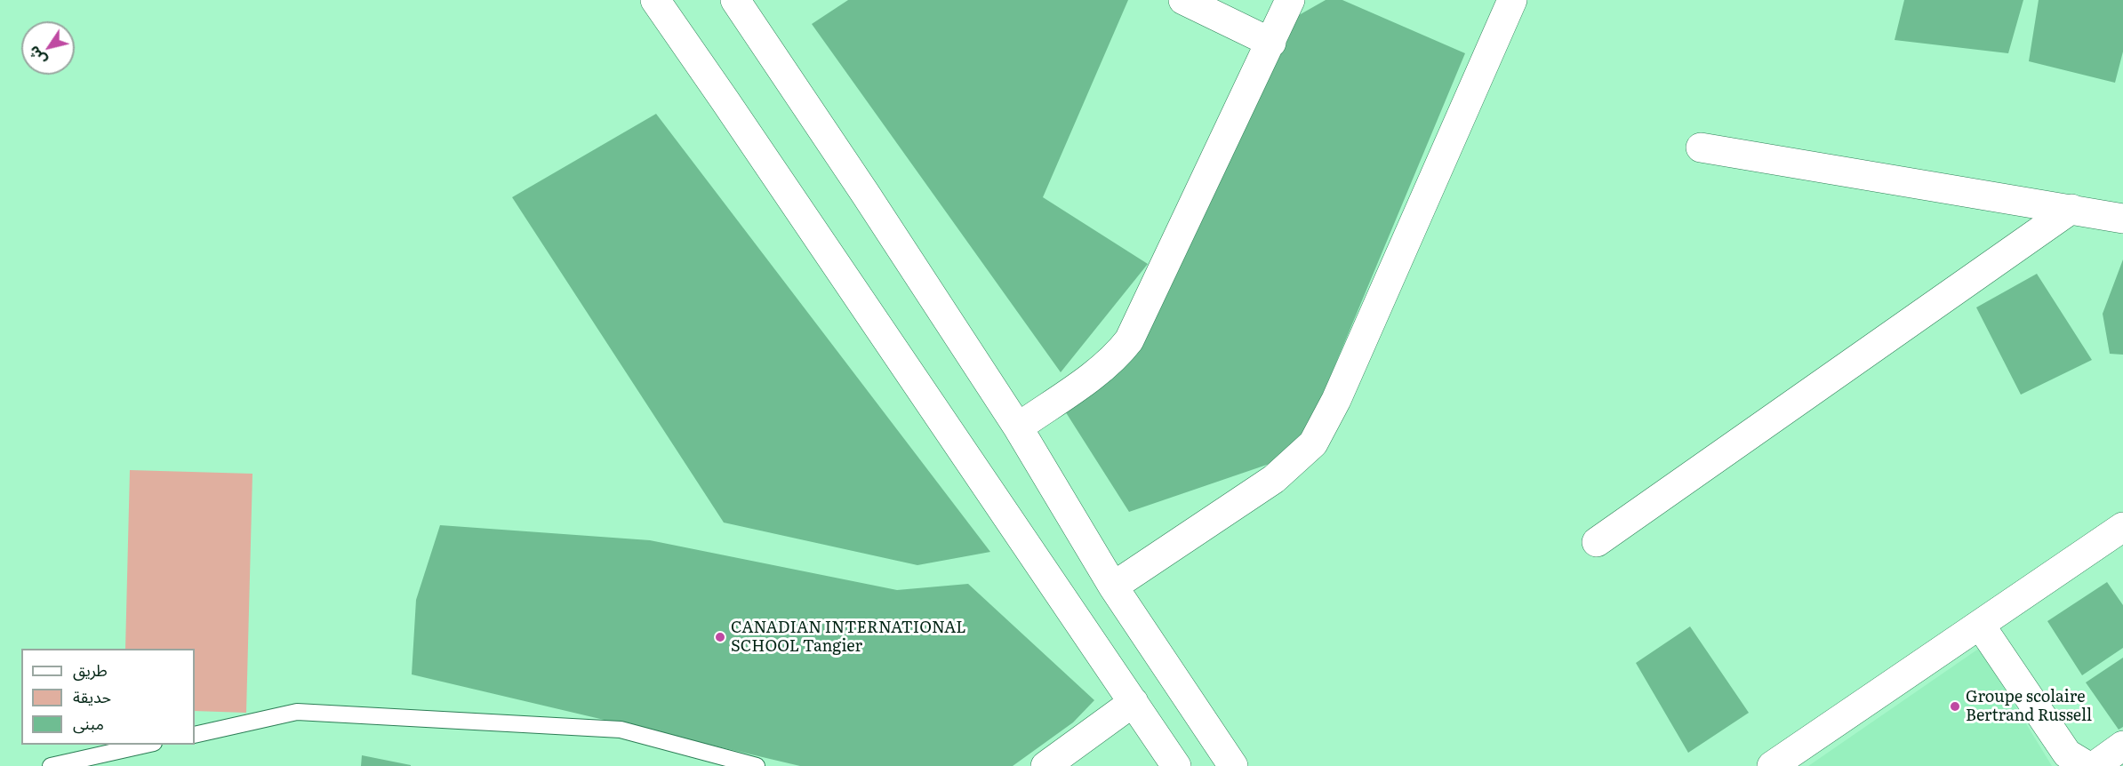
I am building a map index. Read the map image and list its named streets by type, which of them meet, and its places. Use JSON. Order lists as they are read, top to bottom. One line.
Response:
{"places":["CANADIAN INTERNATIONAL SCHOOL Tangier","Groupe scolaire Bertrand Russell"],"legend":["طريق","حديقة","مبنى"],"north":"bottom left"}
